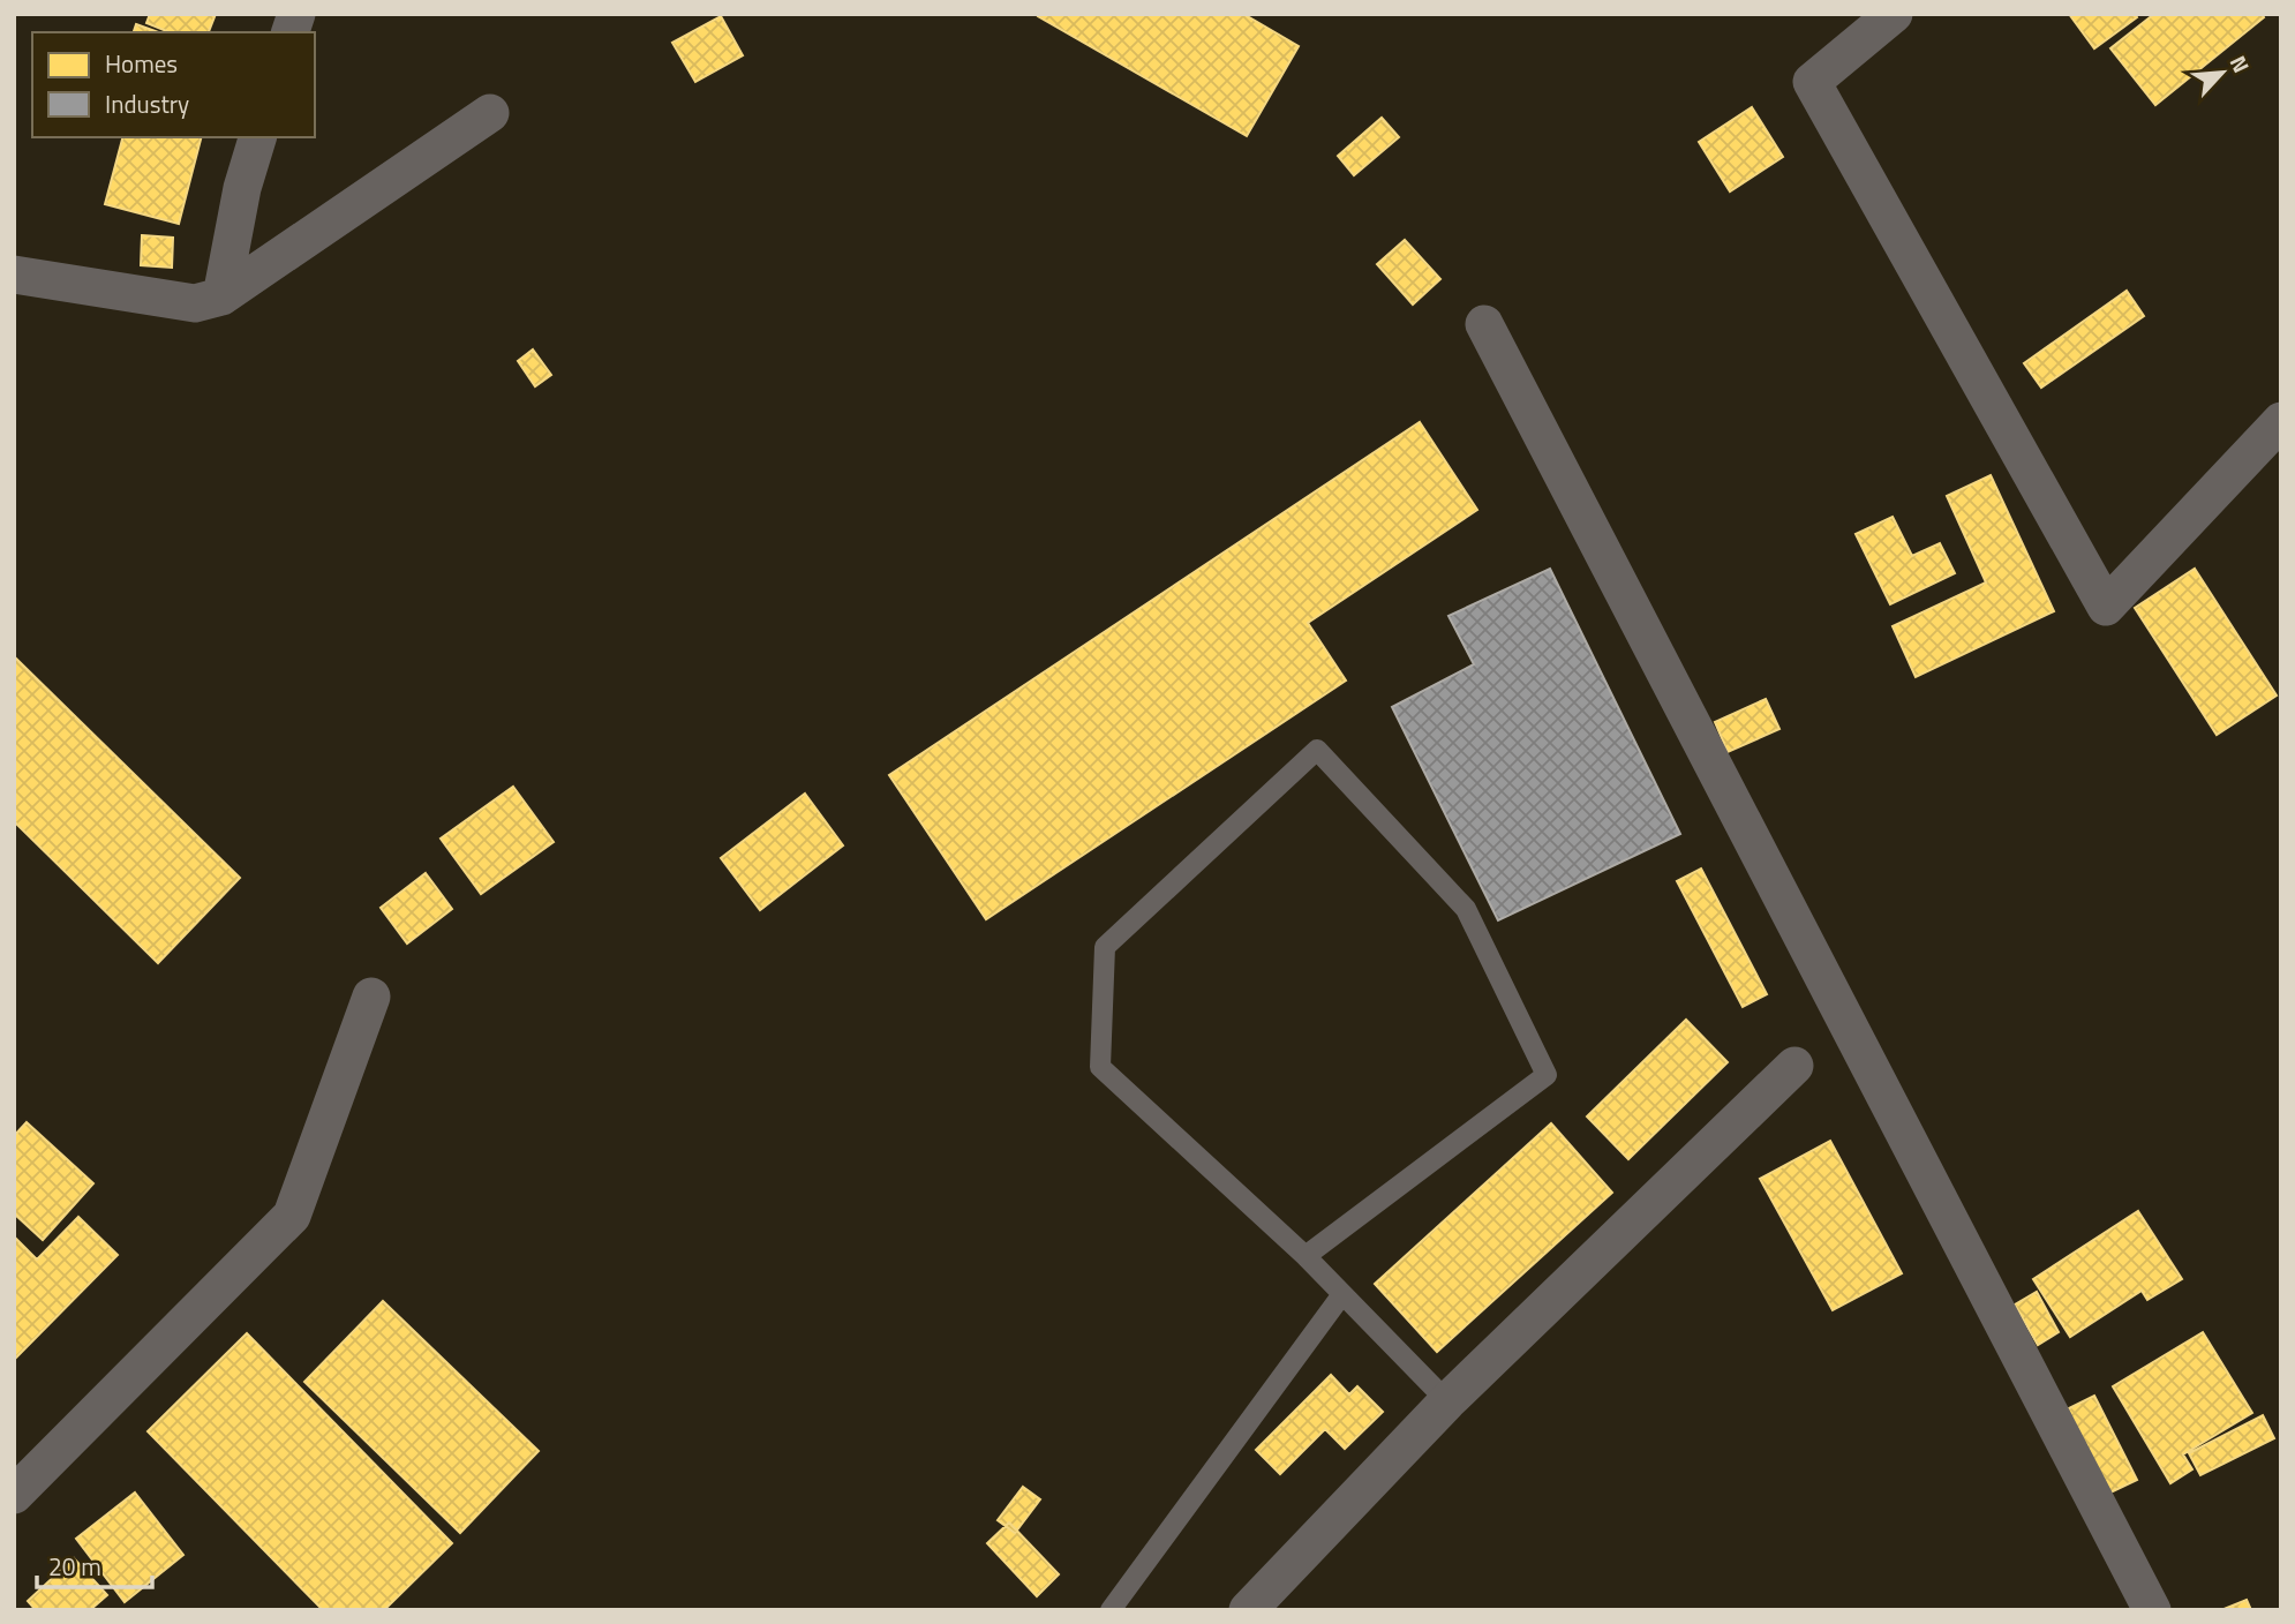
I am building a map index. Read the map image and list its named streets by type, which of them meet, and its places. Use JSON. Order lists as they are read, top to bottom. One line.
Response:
{"legend":["Homes","Industry"],"scale_bar":"20 m","north":"top right"}
